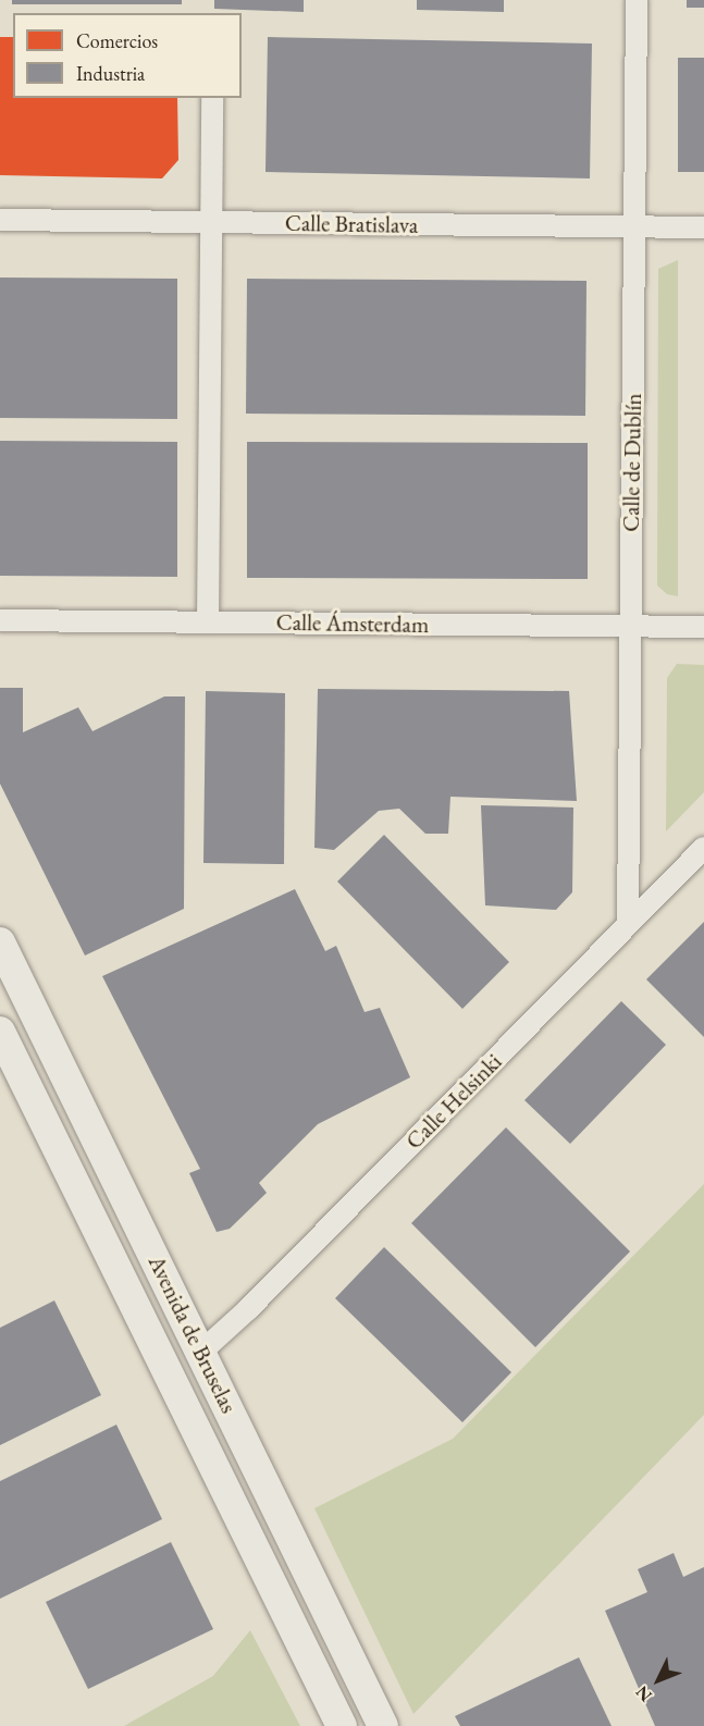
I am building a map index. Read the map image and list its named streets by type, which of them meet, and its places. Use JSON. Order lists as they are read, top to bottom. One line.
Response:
{"streets":{"main road":["Avenida de Bruselas"],"street":["Calle Bratislava","Calle de Dublín","Calle Ámsterdam","Calle Helsinki"]},"crossings":[["Calle Bratislava","Calle de Dublín"],["Calle de Dublín","Calle Ámsterdam"],["Calle de Dublín","Calle Helsinki"],["Calle Helsinki","Avenida de Bruselas"]],"legend":["Comercios","Industria"],"north":"bottom left"}
